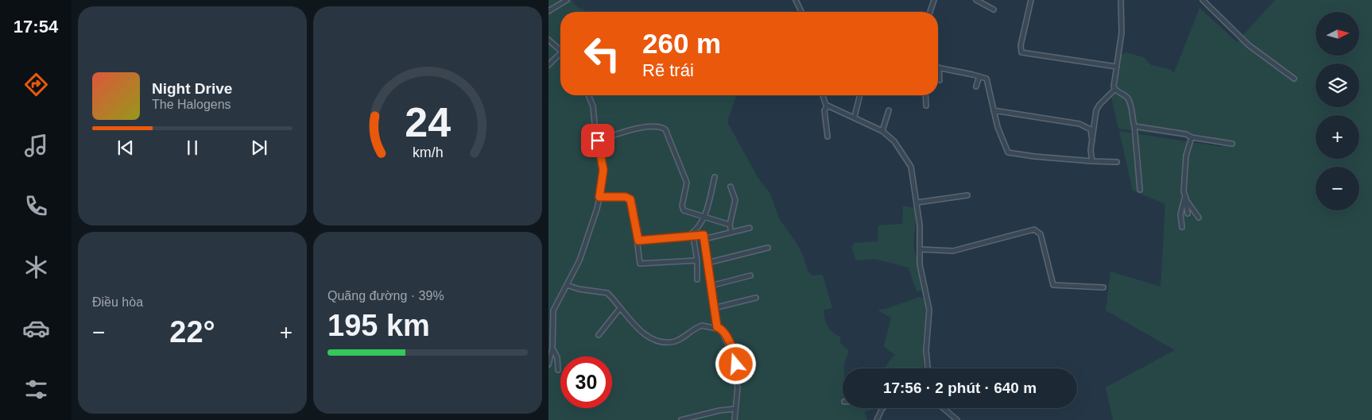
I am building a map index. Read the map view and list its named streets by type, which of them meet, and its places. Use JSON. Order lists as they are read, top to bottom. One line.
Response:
{"north":"right","page":{"tabs":"17:54","map_buttons":["+","−"],"turn":["260 m","Rẽ trái"],"song":["Night Drive","The Halogens"],"tile":["Điều hòa",["Quãng đường · 39%","195 km"]],"heat":["−","22°","+"],"limit":"30","trip":"17:56 · 2 phút · 640 m","gauge":["24","km/h"]}}
